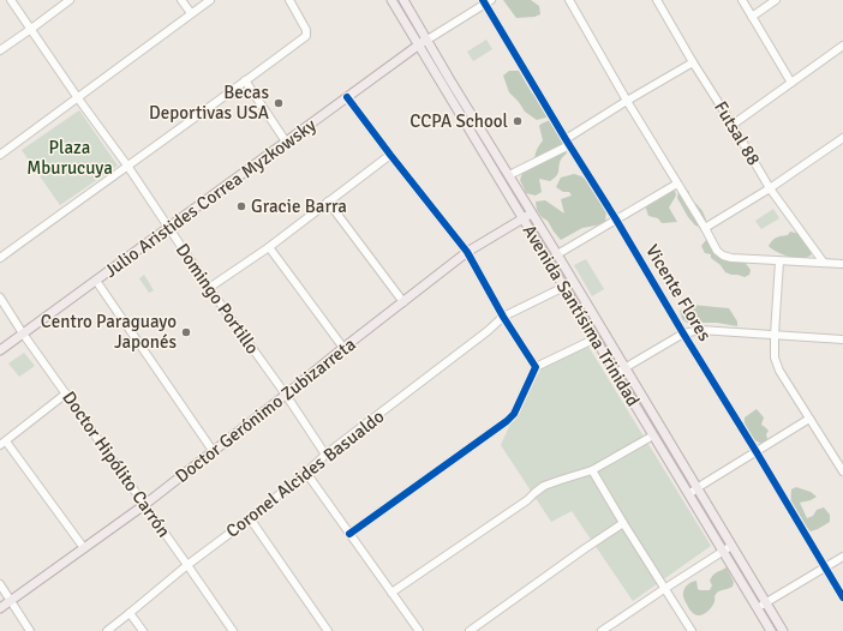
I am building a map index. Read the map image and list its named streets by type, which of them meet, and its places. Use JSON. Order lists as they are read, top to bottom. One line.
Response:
{"streets":{"main road":["Julio Aristides Correa Myzkowsky","Avenida Santísima Trinidad","Doctor Gerónimo Zubizarreta"],"street":["Futsal 88","Vicente Flores","Domingo Portillo","Doctor Hipólito Carrón","Coronel Alcides Basualdo"]},"crossings":[["Julio Aristides Correa Myzkowsky","Domingo Portillo"],["Julio Aristides Correa Myzkowsky","Avenida Santísima Trinidad"],["Julio Aristides Correa Myzkowsky","Doctor Hipólito Carrón"],["Domingo Portillo","Doctor Gerónimo Zubizarreta"],["Domingo Portillo","Coronel Alcides Basualdo"],["Avenida Santísima Trinidad","Doctor Gerónimo Zubizarreta"],["Avenida Santísima Trinidad","Coronel Alcides Basualdo"],["Doctor Gerónimo Zubizarreta","Doctor Hipólito Carrón"],["Doctor Hipólito Carrón","Coronel Alcides Basualdo"]],"parks":["Plaza Mburucuya"],"places":["Becas Deportivas USA","CCPA School","Gracie Barra","Centro Paraguayo Japonés"]}
